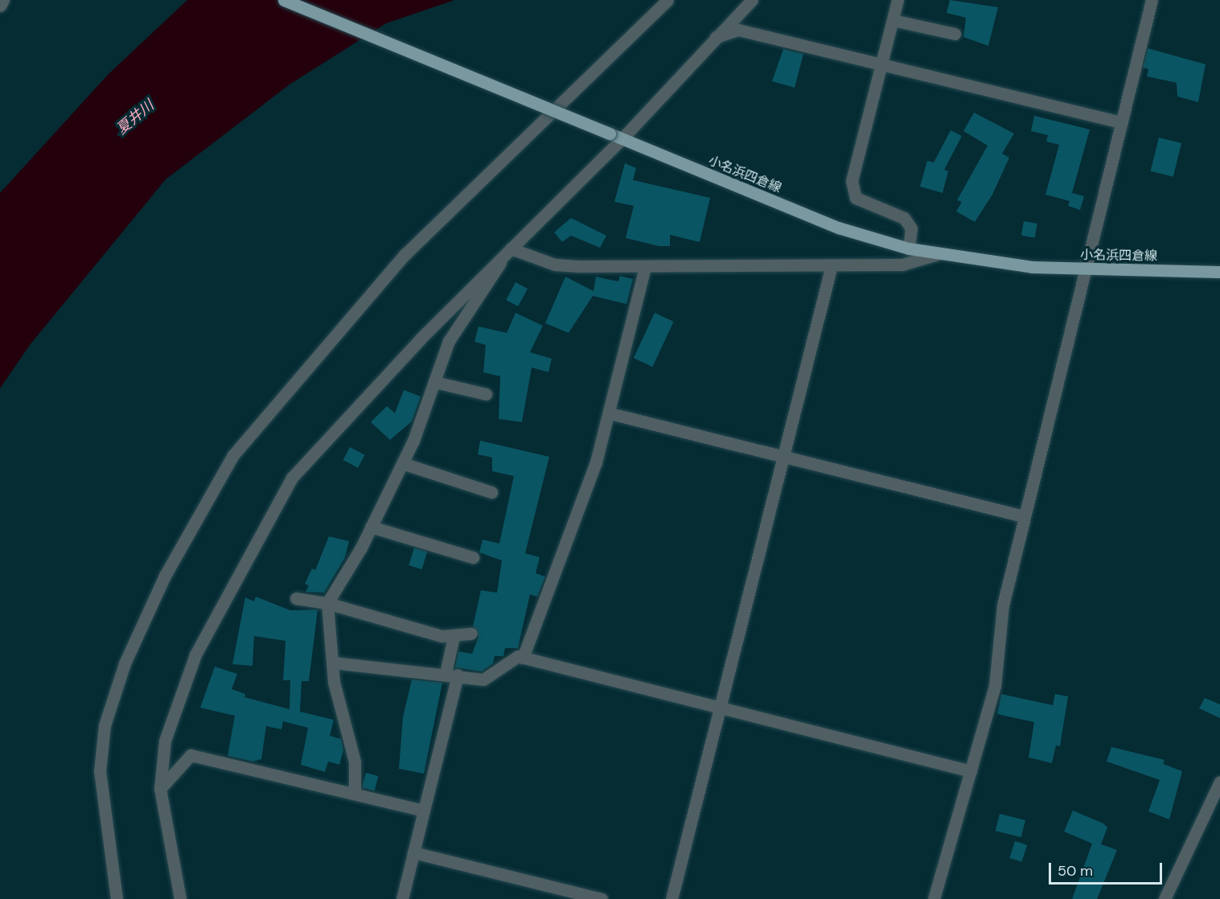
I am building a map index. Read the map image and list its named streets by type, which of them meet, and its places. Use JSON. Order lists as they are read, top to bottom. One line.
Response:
{"streets":{"main road":["小名浜四倉線"]},"water":["夏井川"],"scale_bar":"50 m"}
